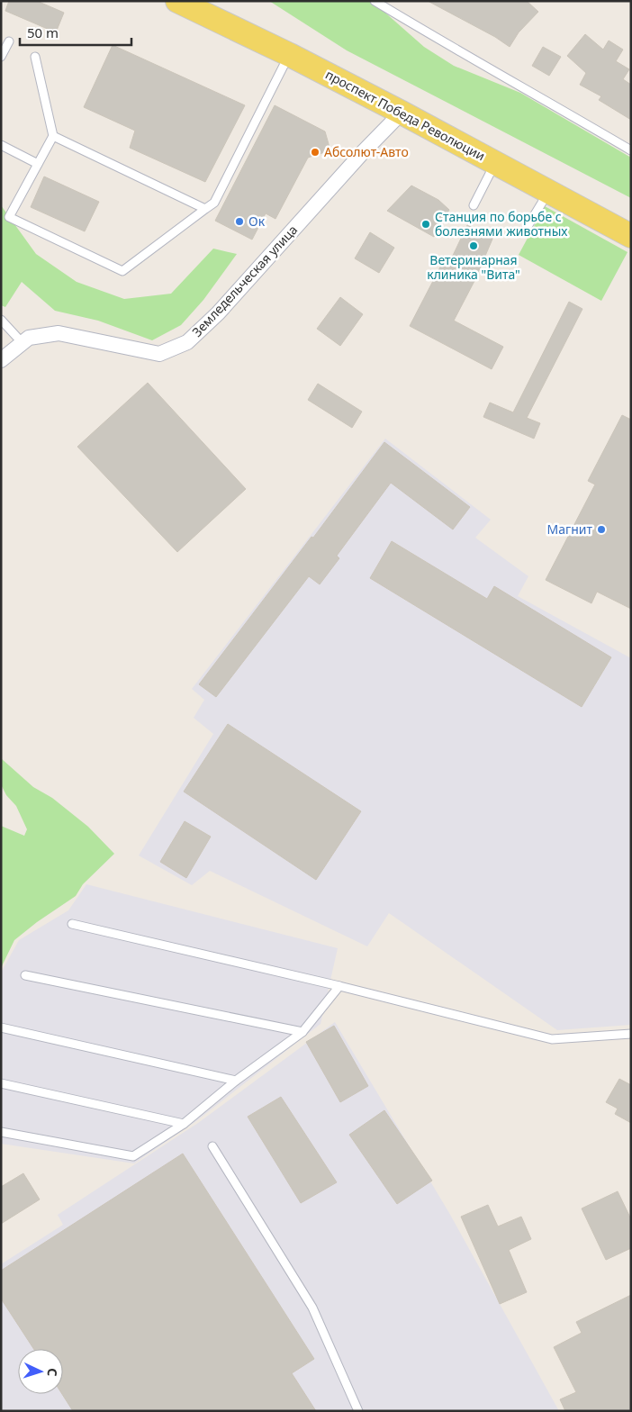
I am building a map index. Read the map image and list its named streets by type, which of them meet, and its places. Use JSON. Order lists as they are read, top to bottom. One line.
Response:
{"streets":{"main road":["проспект Победа Революции"],"street":["Земледельческая улица"]},"crossings":[["проспект Победа Революции","Земледельческая улица"]],"places":["Абсолют-Авто","Ок","Станция по борьбе с болезнями животных","Ветеринарная клиника \"Вита\"","Магнит"],"scale_bar":"50 m","north":"right"}
